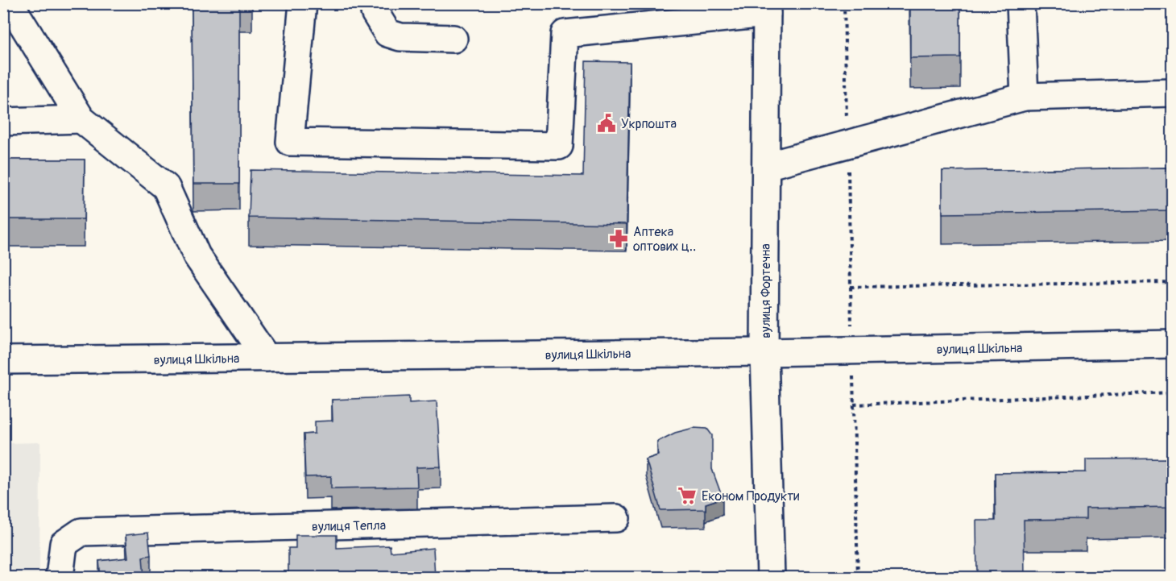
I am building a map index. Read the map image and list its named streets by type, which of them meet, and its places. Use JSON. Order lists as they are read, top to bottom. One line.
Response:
{"streets":{"street":["вулиця Фортечна","вулиця Шкільна","вулиця Тепла"]},"crossings":[["вулиця Фортечна","вулиця Шкільна"]],"places":{"public building":["Укрпошта"],"pharmacy":["Аптека оптових ц‥"],"supermarket":["Економ Продукти"]}}
